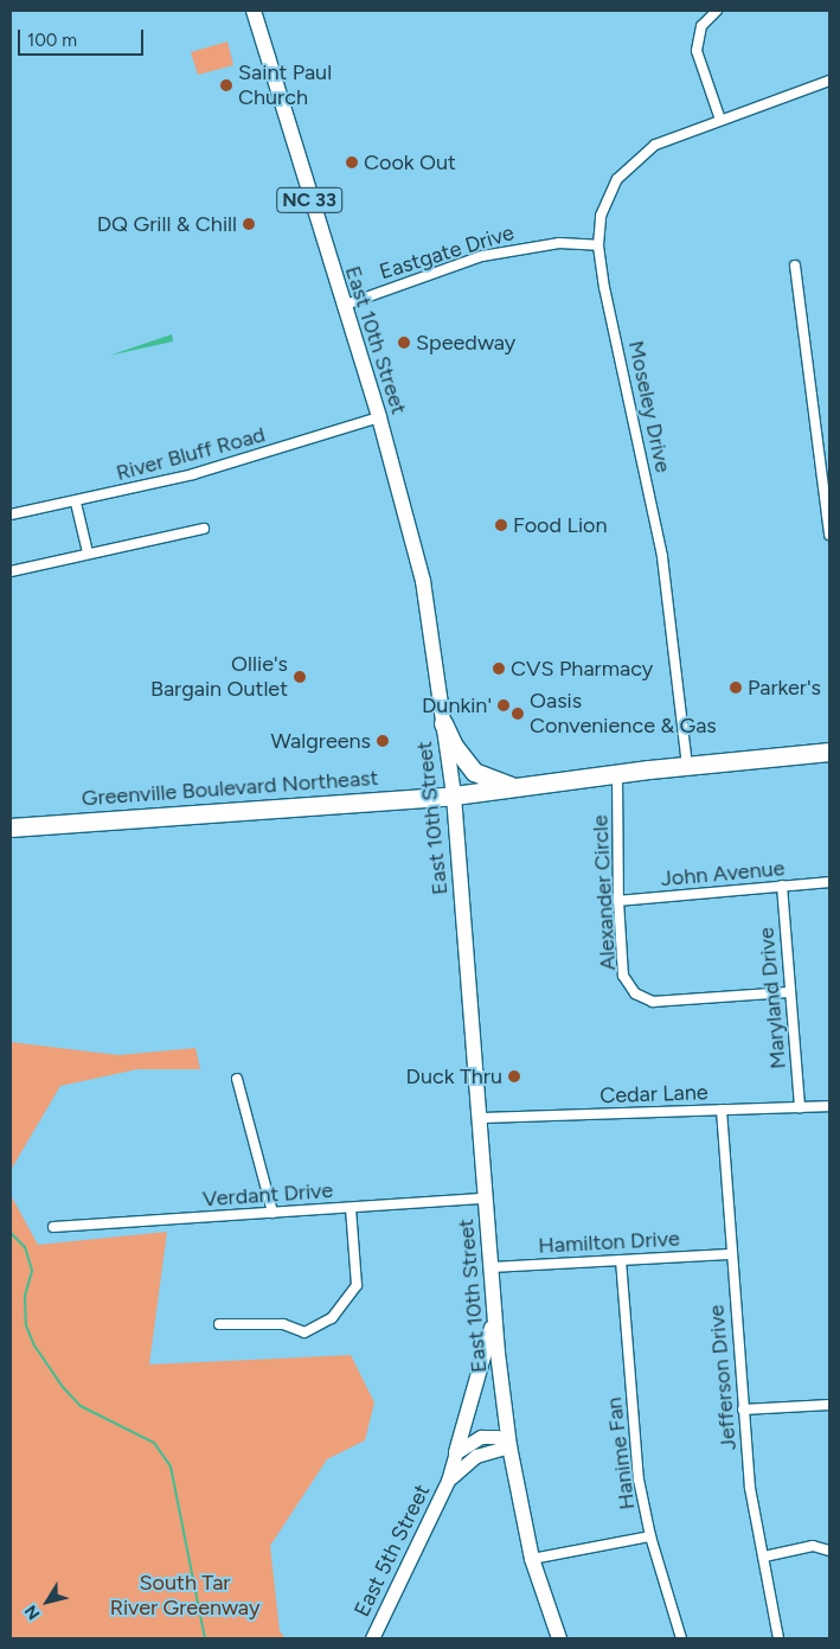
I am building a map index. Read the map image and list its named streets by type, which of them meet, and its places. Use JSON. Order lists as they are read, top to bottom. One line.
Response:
{"streets":{"highway":["Greenville Boulevard Northeast"],"main road":["NC 33","East 10th Street","East 5th Street"],"street":["Eastgate Drive","Moseley Drive","River Bluff Road","John Avenue","Alexander Circle","Maryland Drive","Cedar Lane","Verdant Drive","Hamilton Drive","Jefferson Drive","Hanime Fan"]},"crossings":[["Eastgate Drive","East 10th Street"],["Eastgate Drive","Moseley Drive"],["East 10th Street","River Bluff Road"],["East 10th Street","Greenville Boulevard Northeast"],["East 10th Street","Cedar Lane"],["East 10th Street","Verdant Drive"],["East 10th Street","Hamilton Drive"],["East 10th Street","East 5th Street"],["Moseley Drive","Greenville Boulevard Northeast"],["Greenville Boulevard Northeast","Alexander Circle"],["John Avenue","Alexander Circle"],["John Avenue","Maryland Drive"],["Alexander Circle","Maryland Drive"],["Maryland Drive","Cedar Lane"],["Cedar Lane","Jefferson Drive"],["Hamilton Drive","Jefferson Drive"],["Hamilton Drive","Hanime Fan"]],"parks":["South Tar River Greenway"],"places":["Saint Paul Church","Cook Out","DQ Grill & Chill","Speedway","Food Lion","CVS Pharmacy","Ollie's Bargain Outlet","Parker's","Dunkin'","Oasis Convenience & Gas","Walgreens","Duck Thru"],"scale_bar":"100 m","north":"bottom left"}
